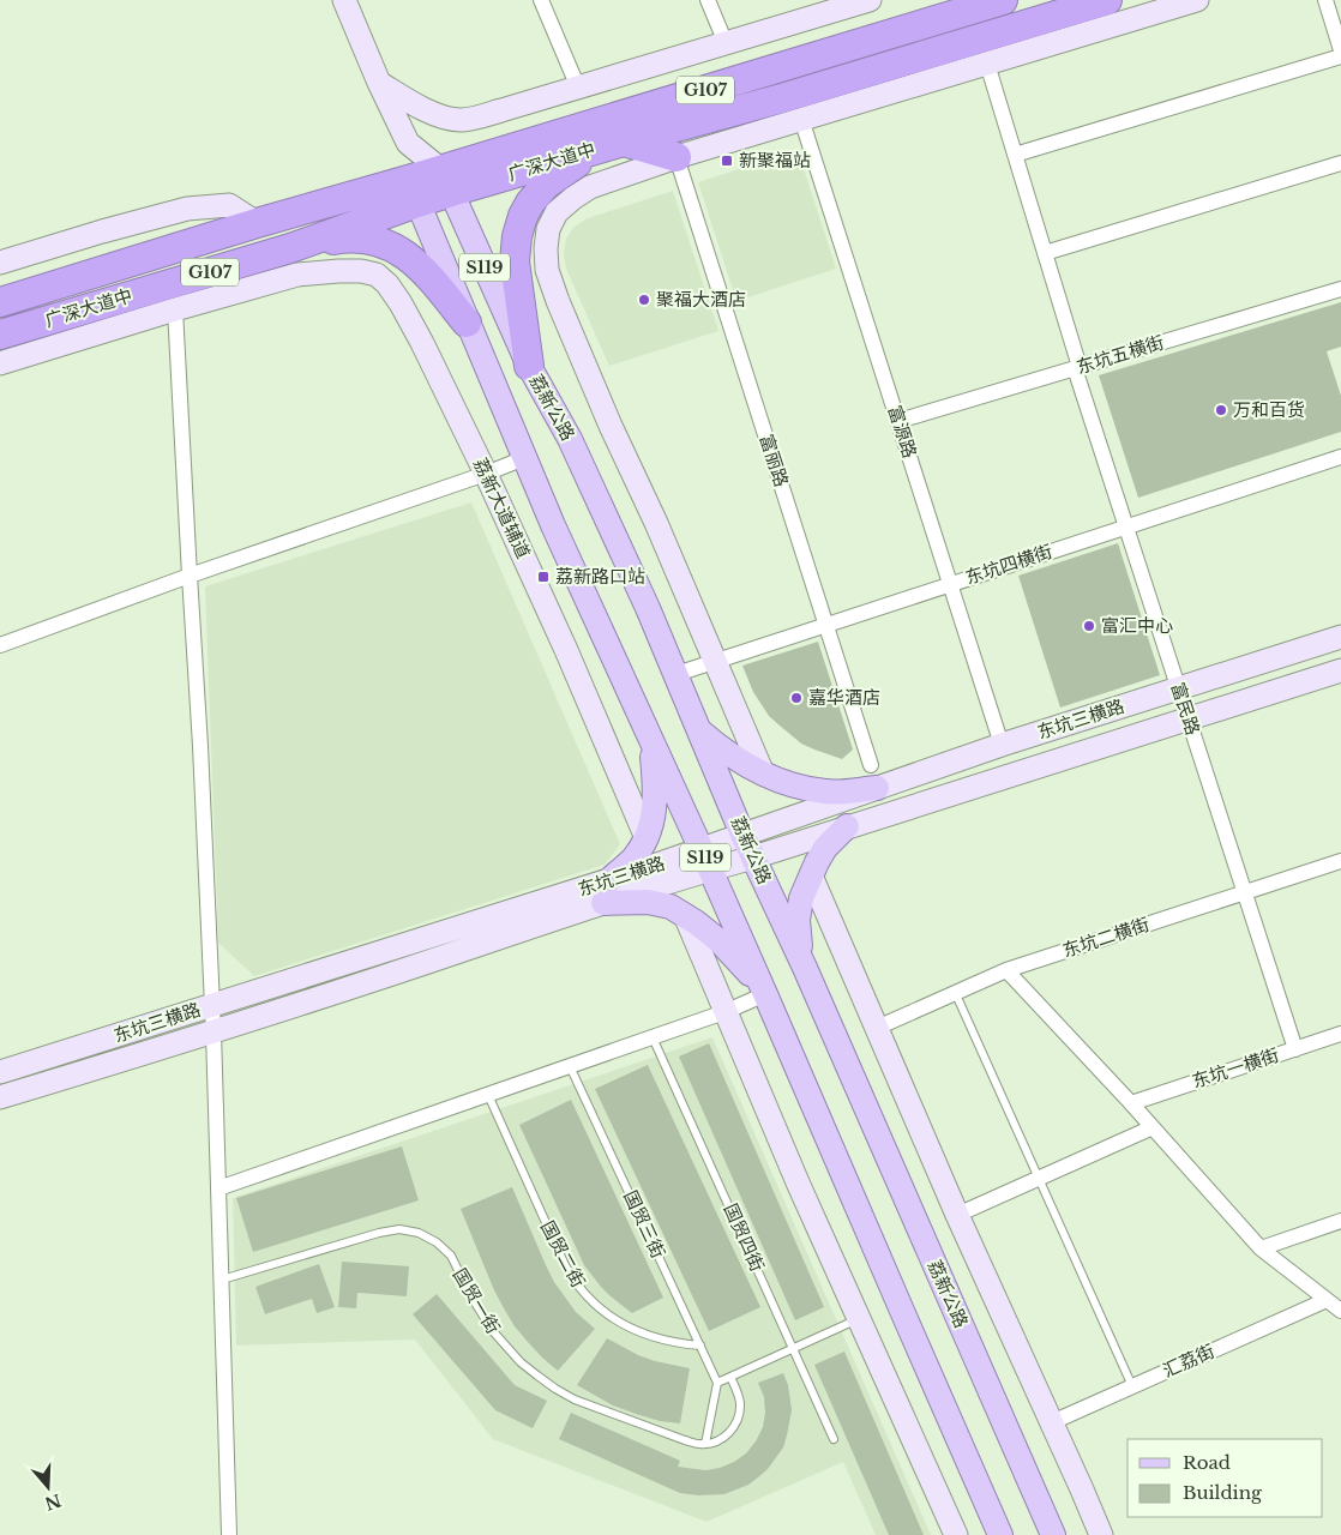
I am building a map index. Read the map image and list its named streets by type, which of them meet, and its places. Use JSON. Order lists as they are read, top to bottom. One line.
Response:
{"streets":{"highway":["G107","广深大道中"],"main road":["S119","荔新公路"],"street":["东坑五横街","富源路","富丽路","荔新大道辅道","东坑四横街","富民路","东坑三横路","东坑二横街","东坑一横街","汇荔街"],"lane":["国贸三街","国贸四街","国贸二街","国贸一街"]},"crossings":[["广深大道中","S119"],["广深大道中","荔新公路"],["S119","东坑三横路"],["东坑五横街","富源路"],["东坑五横街","富民路"],["荔新公路","东坑四横街"],["荔新公路","东坑三横路"],["富源路","东坑四横街"],["富源路","东坑三横路"],["富丽路","东坑四横街"],["富丽路","东坑三横路"],["东坑四横街","富民路"],["富民路","东坑三横路"],["富民路","东坑二横街"],["富民路","东坑一横街"],["国贸三街","国贸二街"]],"places":{"transit":["新聚福站","荔新路口站"],"other":["聚福大酒店","万和百货","富汇中心","嘉华酒店"]},"legend":["Road","Building"],"north":"bottom"}
